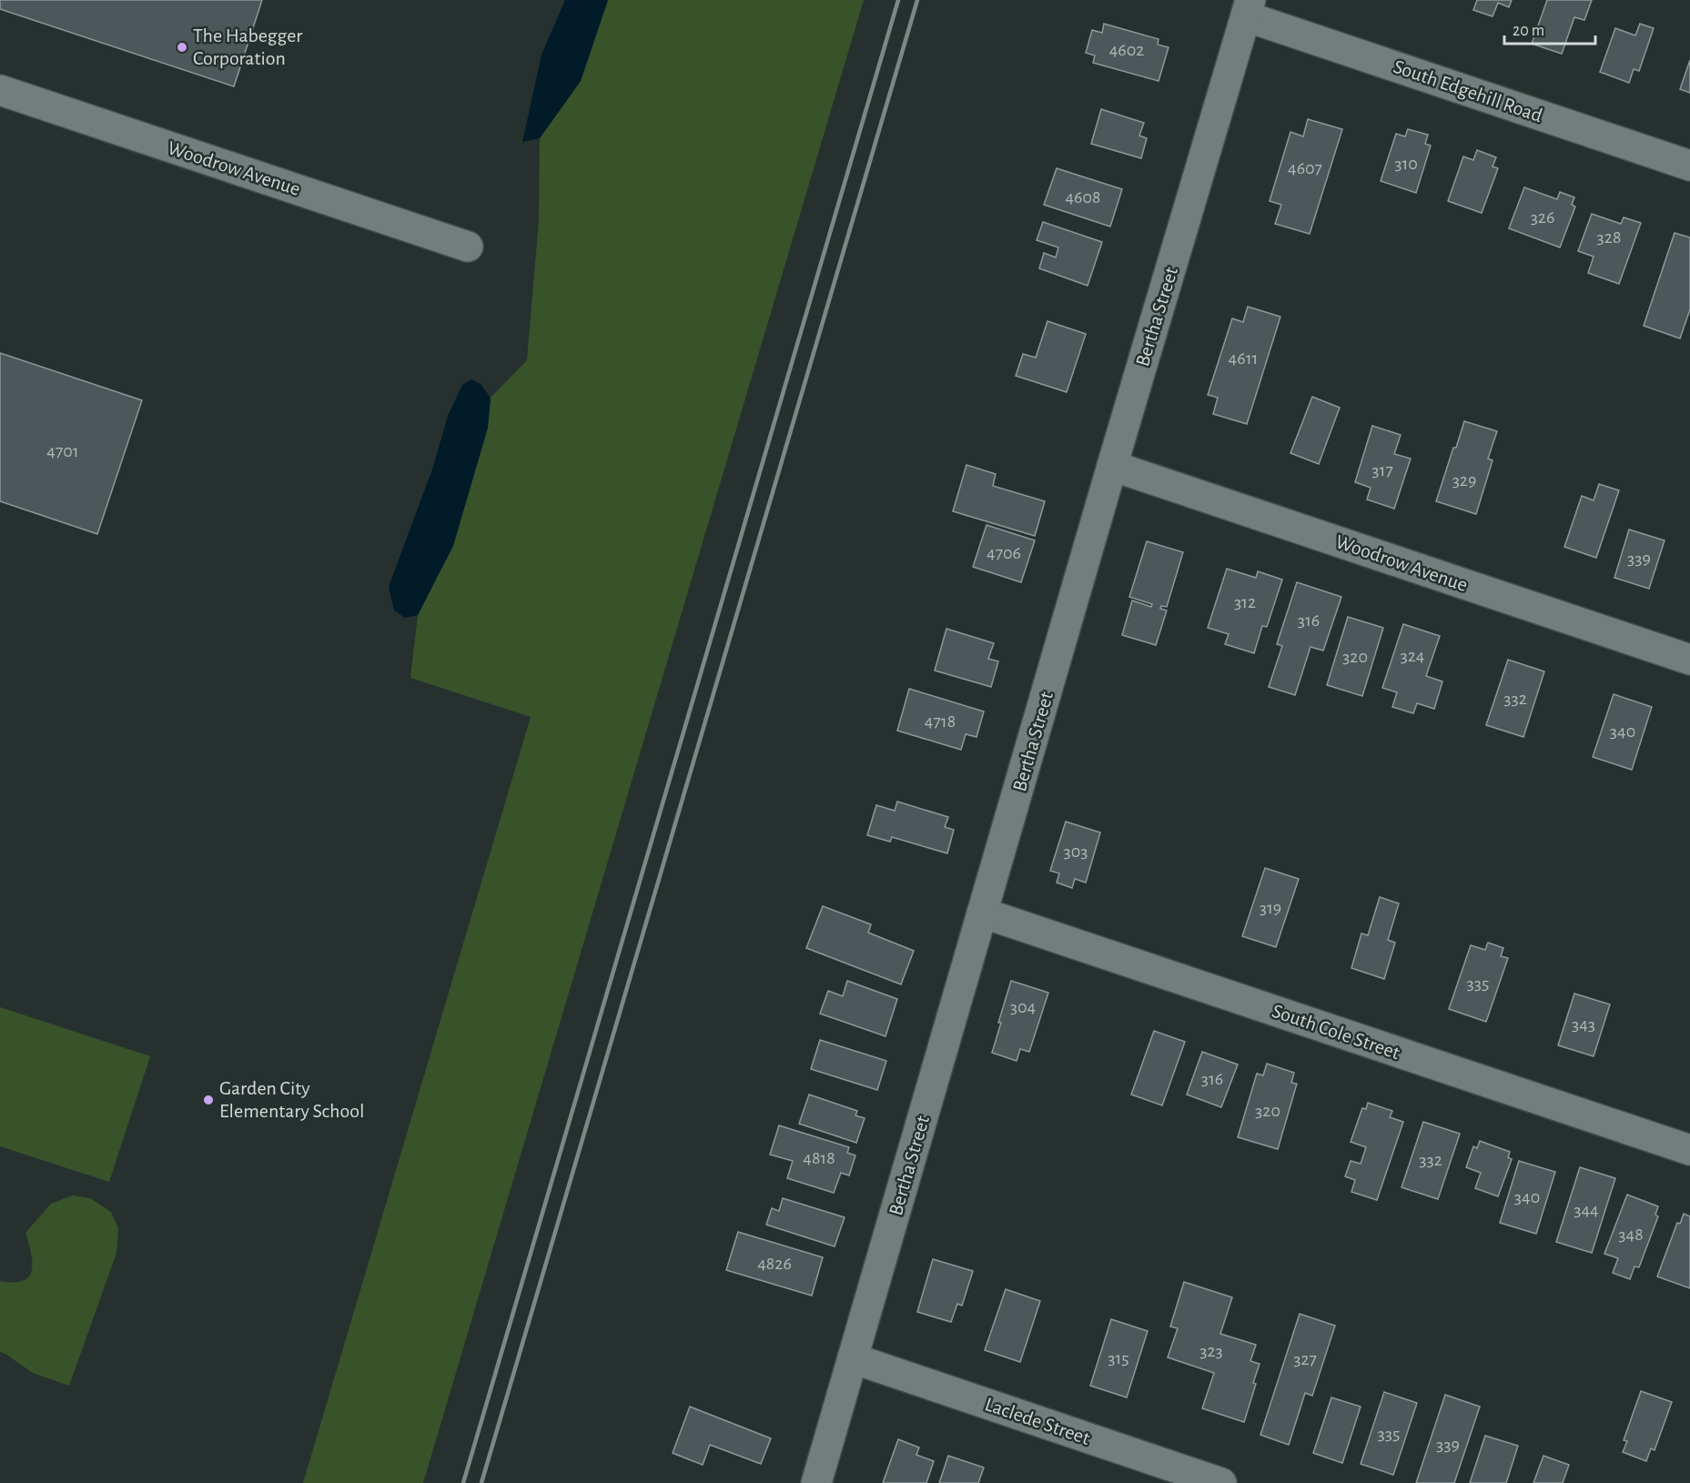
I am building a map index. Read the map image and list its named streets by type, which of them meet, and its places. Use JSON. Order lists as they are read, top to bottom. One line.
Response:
{"streets":{"street":["South Edgehill Road","Woodrow Avenue","Bertha Street","South Cole Street","Laclede Street"]},"crossings":[["South Edgehill Road","Bertha Street"],["Woodrow Avenue","Bertha Street"],["Bertha Street","South Cole Street"],["Bertha Street","Laclede Street"]],"places":["The Habegger Corporation","Garden City Elementary School"],"house_numbers":["4602","310","4607","4608","326","328","4611","4701","317","329","4706","339","312","316","324","320","332","4718","340","303","319","335","304","343","316","320","4818","332","340","344","348","4826","323","315","327","335","339"],"scale_bar":"20 m"}
